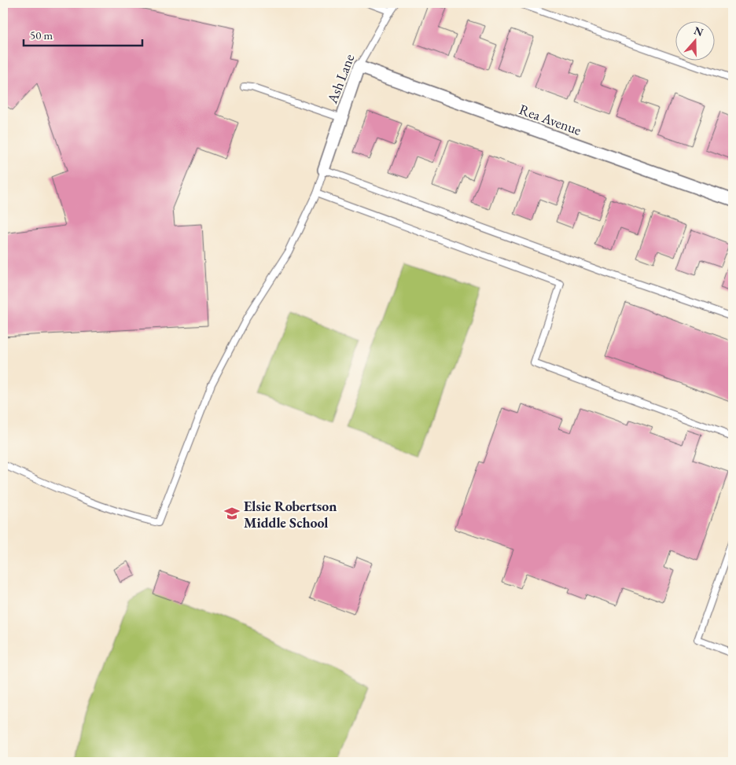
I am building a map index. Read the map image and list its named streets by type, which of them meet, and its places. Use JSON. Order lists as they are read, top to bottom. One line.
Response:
{"streets":{"street":["Ash Lane","Rea Avenue"]},"crossings":[["Ash Lane","Rea Avenue"]],"places":{"school or university":["Elsie Robertson Middle School"]},"scale_bar":"50 m","north":"top"}
